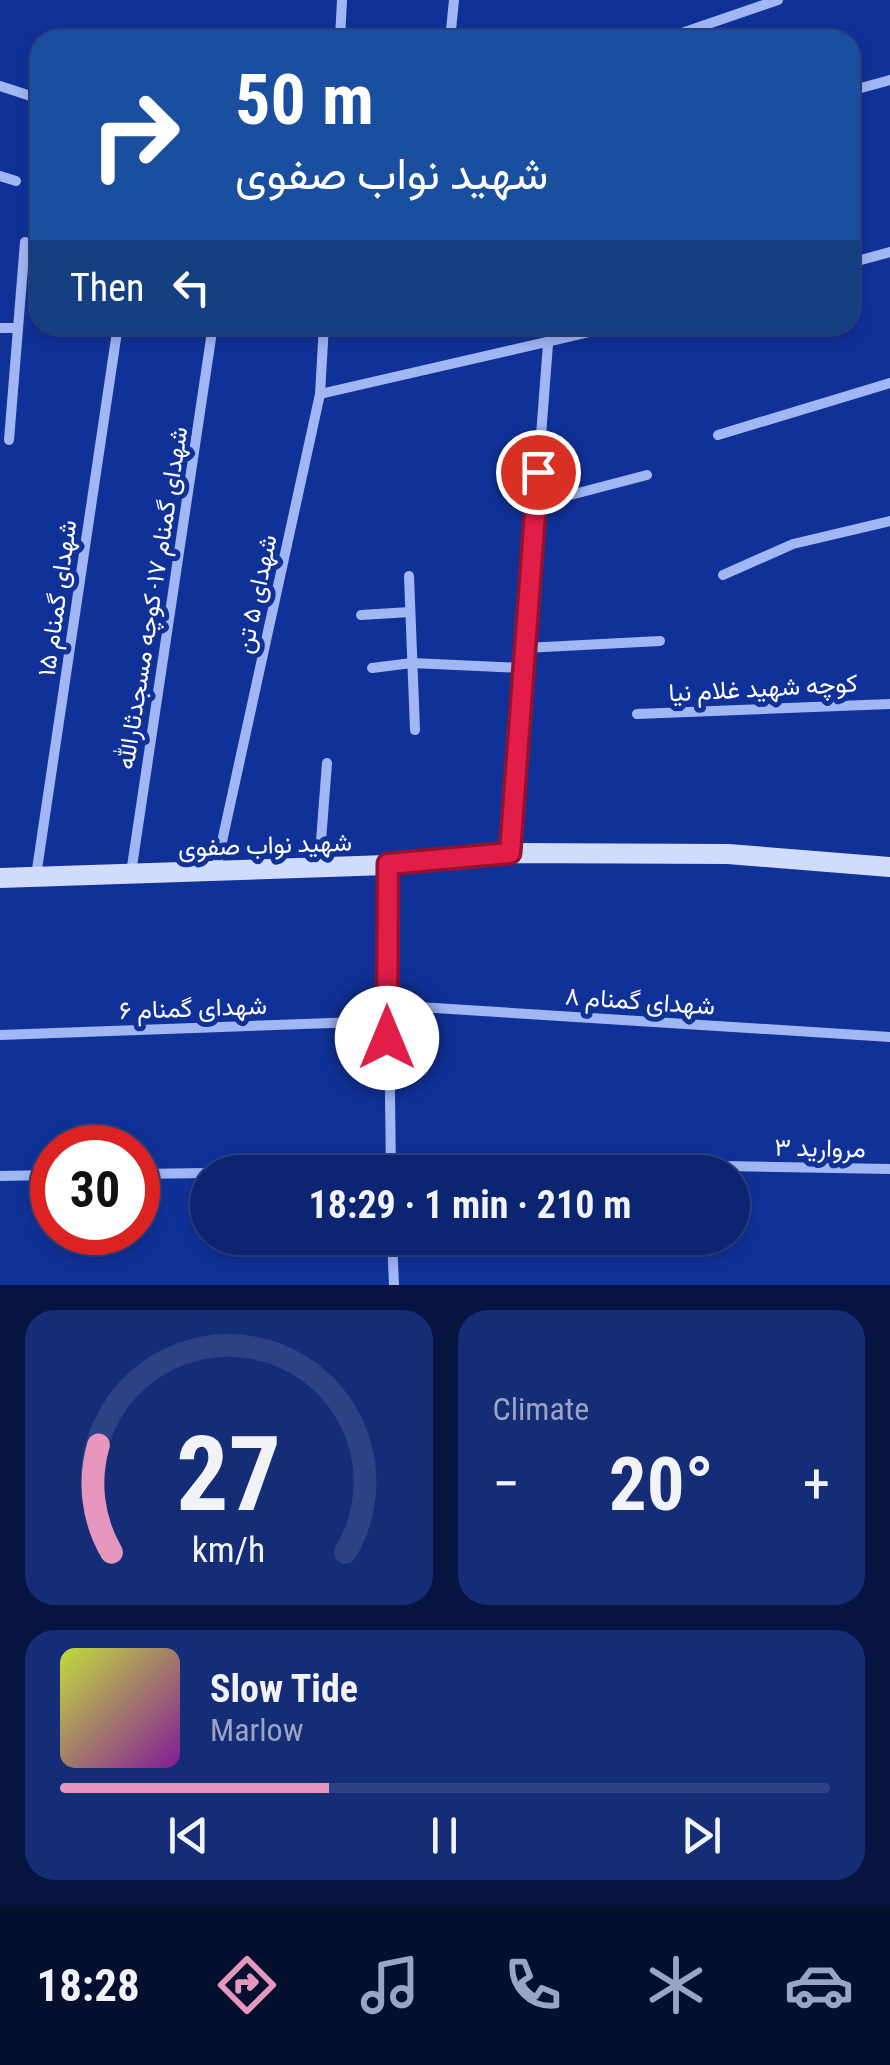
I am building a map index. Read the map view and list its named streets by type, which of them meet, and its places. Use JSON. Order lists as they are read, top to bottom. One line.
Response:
{"streets":{"street":["شهدای ۵ تن","شهدای گمنام ۱۵","شهدای گمنام ۱۷- كوچه مسجدثارالله","کوچه شهید غلام نیا","شهید نواب صفوی","شهدای گمنام ۸","شهدای گمنام ۶","مروارید ۳"]},"crossings":[["شهدای ۵ تن","شهید نواب صفوی"],["شهدای گمنام ۱۵","شهید نواب صفوی"],["شهدای گمنام ۱۷- كوچه مسجدثارالله","شهید نواب صفوی"]],"page":{"turn":["50 m","شهید نواب صفوی"],"then":"Then","limit":"30","trip":"18:29 · 1 min · 210 m","tile":"Climate","heat":["−","20°","+"],"song":["Slow Tide","Marlow"],"tabs":"18:28","gauge":["27","km/h"]}}
